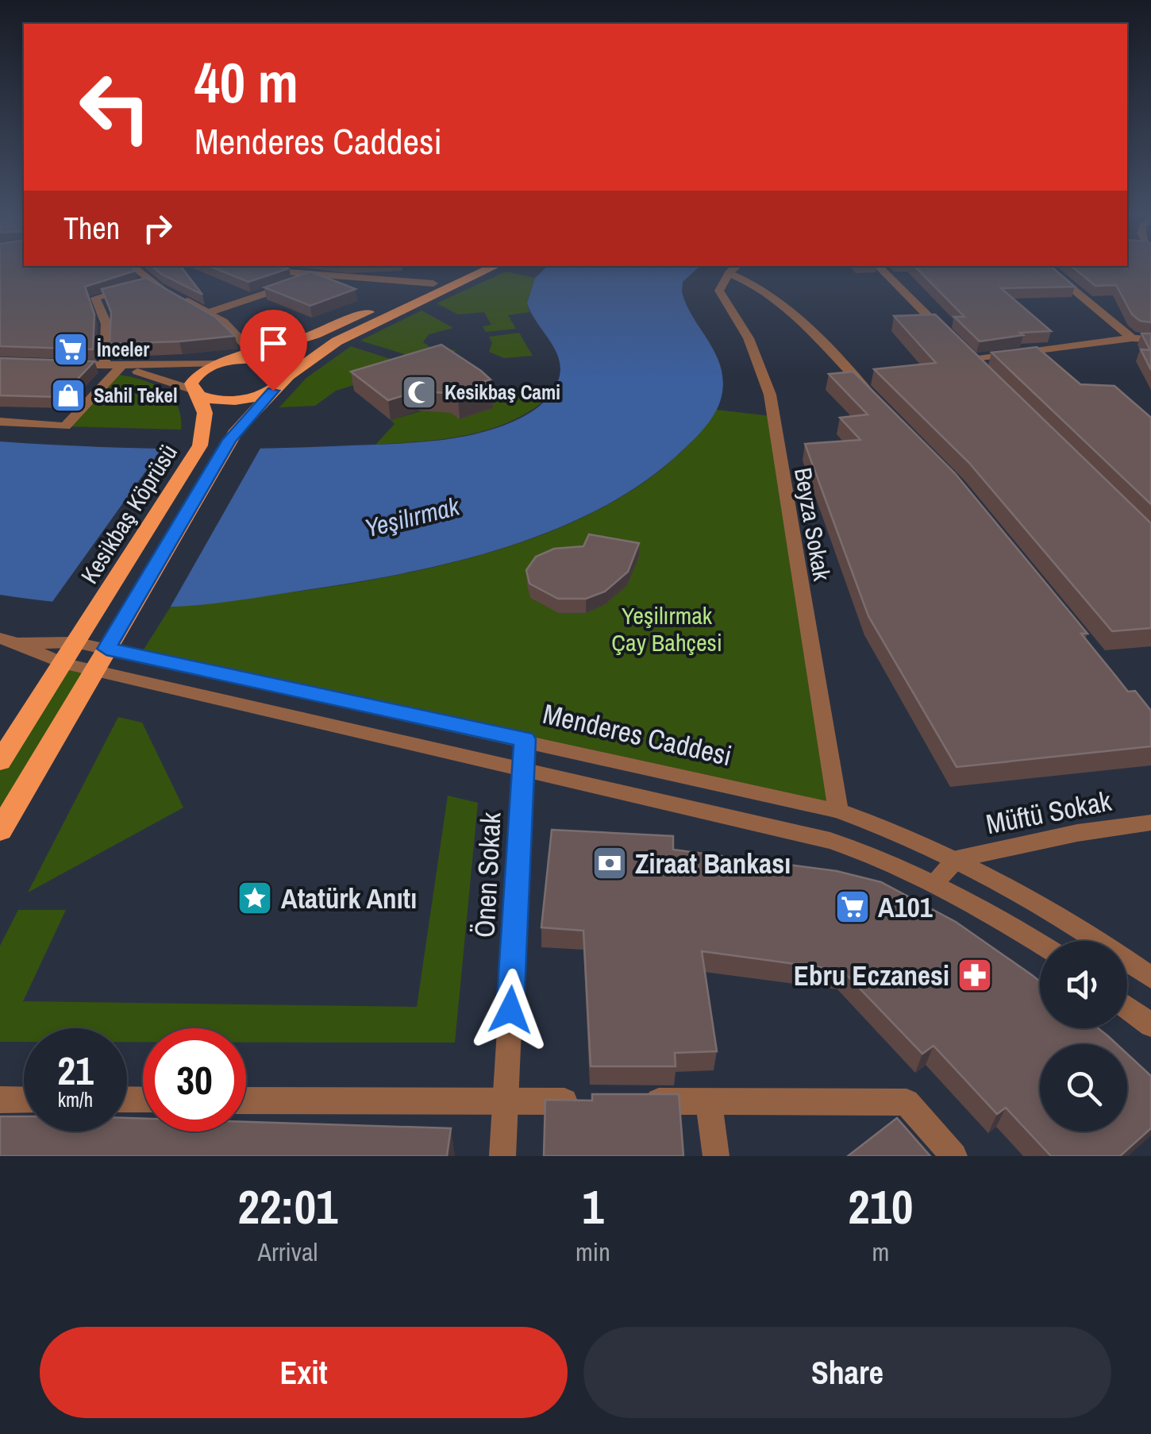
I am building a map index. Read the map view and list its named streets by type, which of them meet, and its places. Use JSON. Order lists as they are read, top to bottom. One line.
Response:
{"streets":{"main road":["Kesikbaş Köprüsü"],"street":["Beyza Sokak","Menderes Caddesi","Müftü Sokak","Önen Sokak"]},"crossings":[["Kesikbaş Köprüsü","Menderes Caddesi"],["Beyza Sokak","Menderes Caddesi"],["Menderes Caddesi","Müftü Sokak"],["Menderes Caddesi","Önen Sokak"]],"water":["Yeşilırmak"],"parks":["Yeşilırmak Çay Bahçesi"],"places":{"supermarket":["İnceler","A101"],"mosque":["Kesikbaş Cami"],"shop":["Sahil Tekel"],"bank":["Ziraat Bankası"],"place":["Atatürk Anıtı"],"pharmacy":["Ebru Eczanesi"]},"page":{"turn":["40 m","Menderes Caddesi"],"then":"Then","speed":"21 km/h","limit":"30","eta":["22:01","Arrival","1","min","210","m"],"buttons":["Exit","Share"]}}
